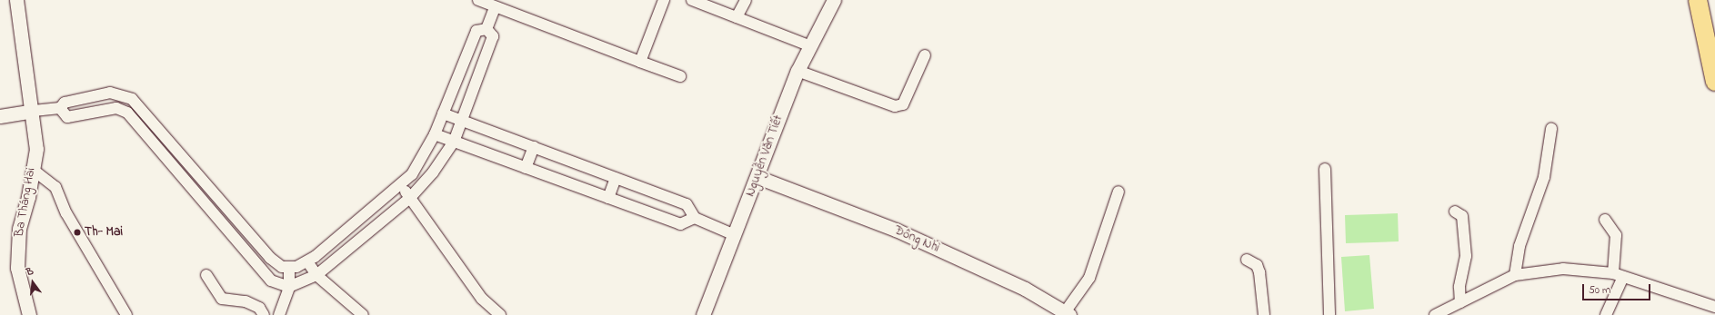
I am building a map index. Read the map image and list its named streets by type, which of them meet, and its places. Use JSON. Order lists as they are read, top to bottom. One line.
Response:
{"streets":{"street":["Nguyễn Văn Tiết","Ba Tháng Hai","Đông Nhì"]},"crossings":[["Nguyễn Văn Tiết","Đông Nhì"]],"places":["Th- Mai"],"scale_bar":"50 m","north":"top"}
